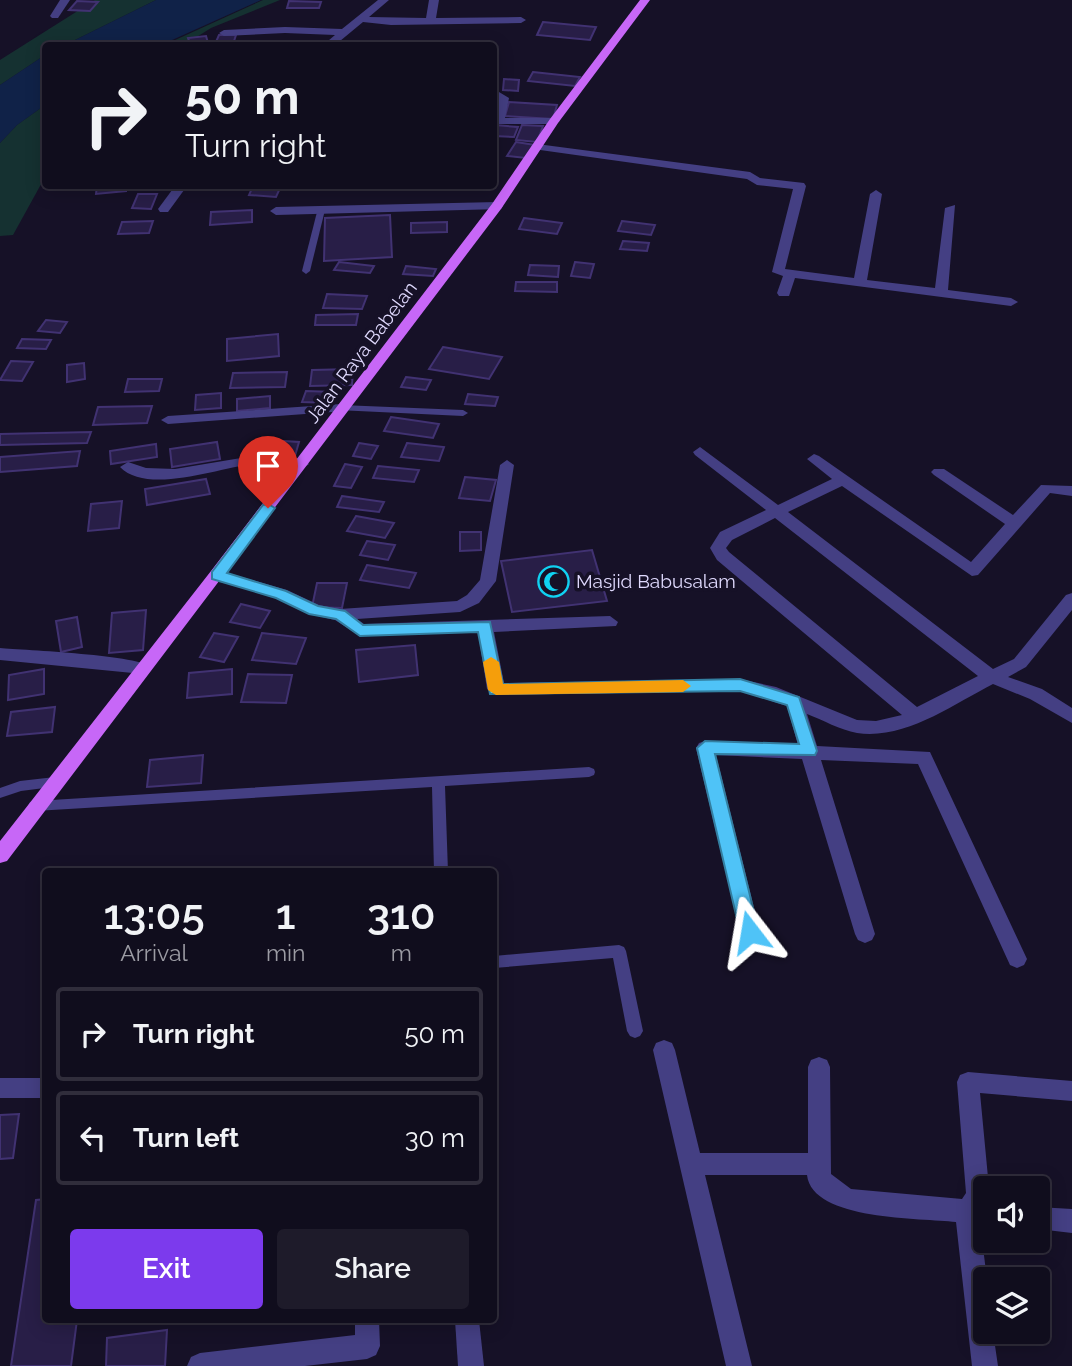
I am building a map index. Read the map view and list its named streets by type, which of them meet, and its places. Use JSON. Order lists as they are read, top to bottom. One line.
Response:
{"streets":{"main road":["Jalan Raya Babelan"]},"places":{"mosque":["Masjid Babusalam"]},"page":{"turn":["50 m","Turn right"],"eta":["13:05","Arrival","1","min","310","m"],"list":[{"name":"Turn right","value":"50 m"},{"name":"Turn left","value":"30 m"}],"buttons":["Exit","Share"]}}
